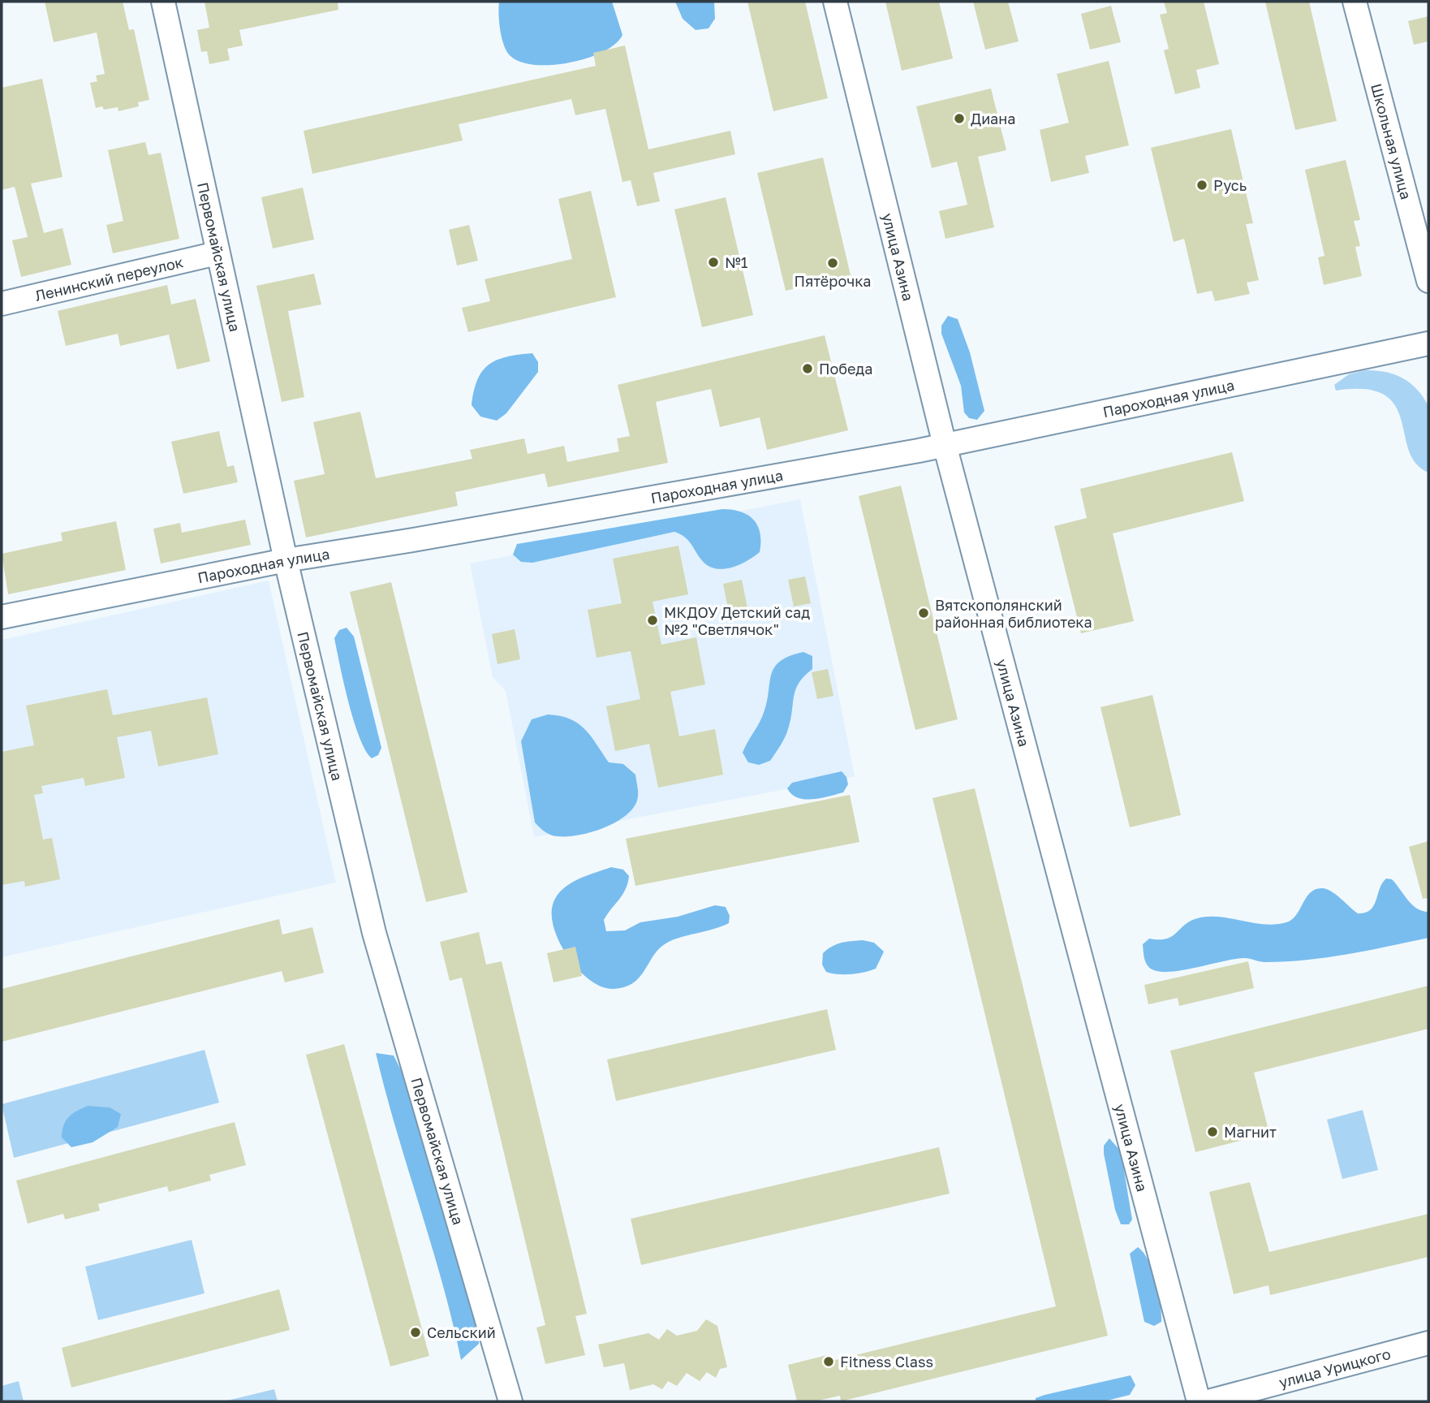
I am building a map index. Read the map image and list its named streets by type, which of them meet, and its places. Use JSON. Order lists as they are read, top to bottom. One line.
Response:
{"streets":{"street":["Школьная улица","Первомайская улица","улица Азина","Ленинский переулок","Пароходная улица","улица Урицкого"]},"crossings":[["Первомайская улица","Ленинский переулок"],["Первомайская улица","Пароходная улица"],["улица Азина","Пароходная улица"]],"places":["Диана","Русь","№1","Пятёрочка","Победа","Вятскополянский районная библиотека","МКДОУ Детский сад №2 \"Светлячок\"","Магнит","Сельский","Fitness Class"]}
